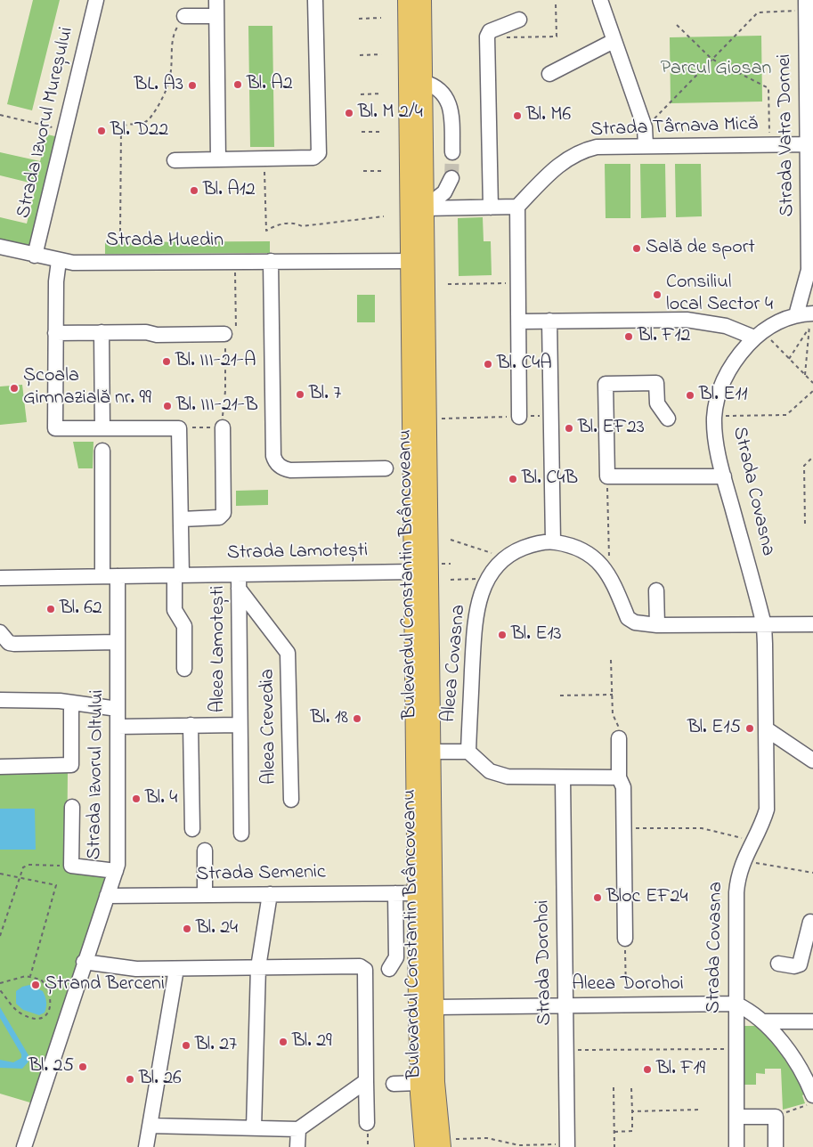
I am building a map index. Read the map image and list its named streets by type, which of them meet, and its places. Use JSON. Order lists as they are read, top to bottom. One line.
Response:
{"streets":{"main road":["Bulevardul Constantin Brâncoveanu"],"street":["Strada Izvorul Mureșului","Strada Târnava Mică","Strada Vatra Dornei","Strada Huedin","Strada Covasna","Strada Lamotești","Aleea Lamotești","Aleea Covasna","Aleea Crevedia","Strada Izvorul Oltului","Strada Semenic","Strada Dorohoi","Aleea Dorohoi"]},"crossings":[["Strada Izvorul Mureșului","Strada Huedin"],["Strada Târnava Mică","Strada Vatra Dornei"],["Strada Vatra Dornei","Strada Covasna"],["Strada Huedin","Bulevardul Constantin Brâncoveanu"],["Strada Covasna","Aleea Covasna"],["Strada Covasna","Aleea Dorohoi"],["Strada Lamotești","Bulevardul Constantin Brâncoveanu"],["Strada Lamotești","Aleea Lamotești"],["Strada Lamotești","Aleea Crevedia"],["Strada Lamotești","Strada Izvorul Oltului"],["Bulevardul Constantin Brâncoveanu","Strada Semenic"],["Bulevardul Constantin Brâncoveanu","Aleea Dorohoi"],["Aleea Lamotești","Aleea Crevedia"],["Aleea Lamotești","Strada Izvorul Oltului"],["Strada Izvorul Oltului","Strada Semenic"],["Strada Dorohoi","Aleea Dorohoi"]],"parks":["Parcul Giosan"],"places":["Bl. A2","BL. A3","Bl. M 2/4","Bl. M6","Bl. D22","Bl. A12","Sală de sport","Consiliul local Sector 4","Bl. F12","Bl. III-21-A","Bl. C4A","Școala Gimnazială nr. 99","Bl. 7","Bl. E11","Bl. III-21-B","Bl. EF23","Bl. C4B","Bl. 62","Bl. E13","Bl. 18","Bl. E15","Bl. 4","Bloc EF24","Bl. 24","Ștrand Berceni","Bl. 29","Bl. 27","Bl. 25","Bl. F19","Bl. 26"]}
